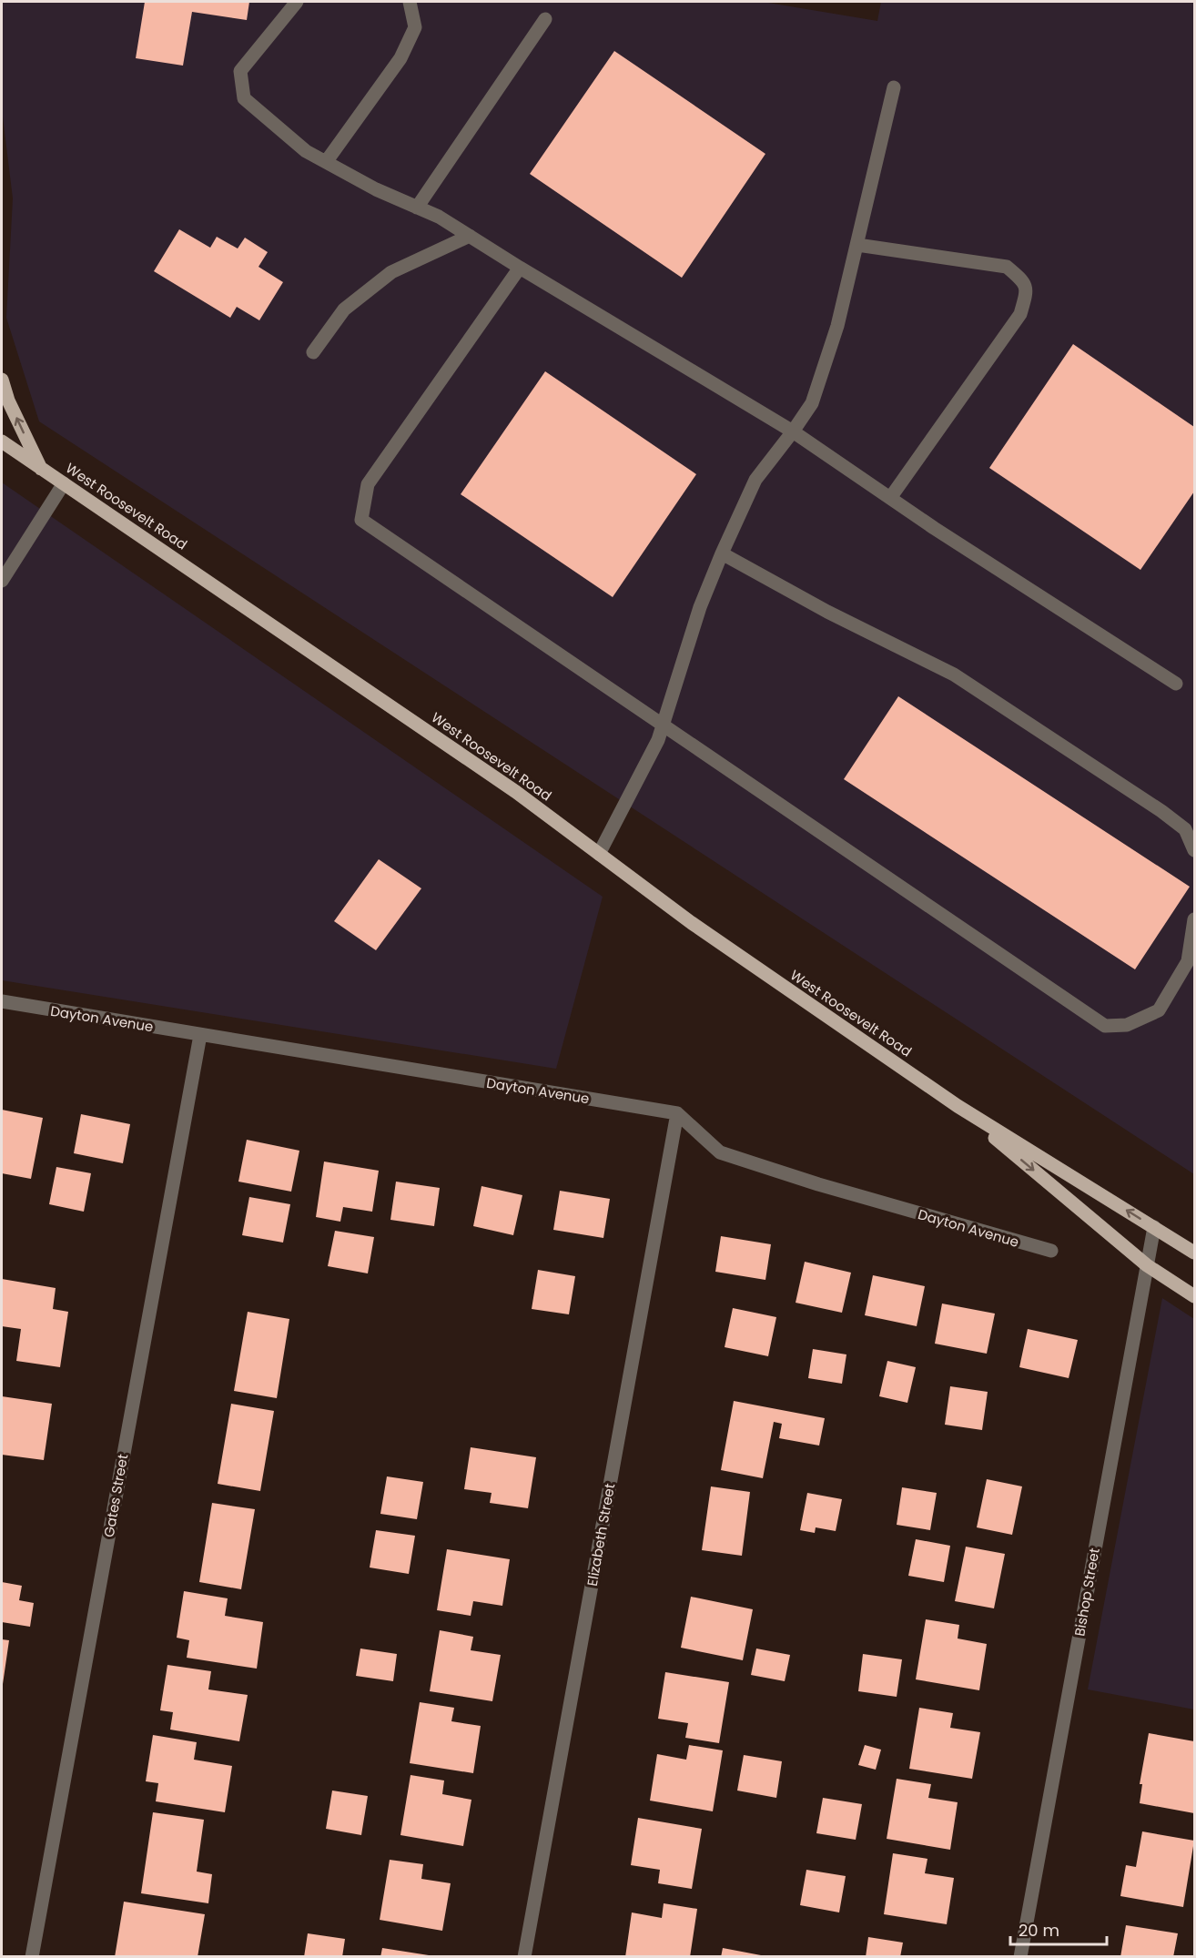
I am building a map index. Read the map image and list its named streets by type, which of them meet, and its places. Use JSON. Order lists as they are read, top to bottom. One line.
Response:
{"streets":{"main road":["West Roosevelt Road"],"street":["Dayton Avenue","Gates Street","Elizabeth Street","Bishop Street"]},"crossings":[["West Roosevelt Road","Bishop Street"],["Dayton Avenue","Gates Street"],["Dayton Avenue","Elizabeth Street"]],"scale_bar":"20 m"}
